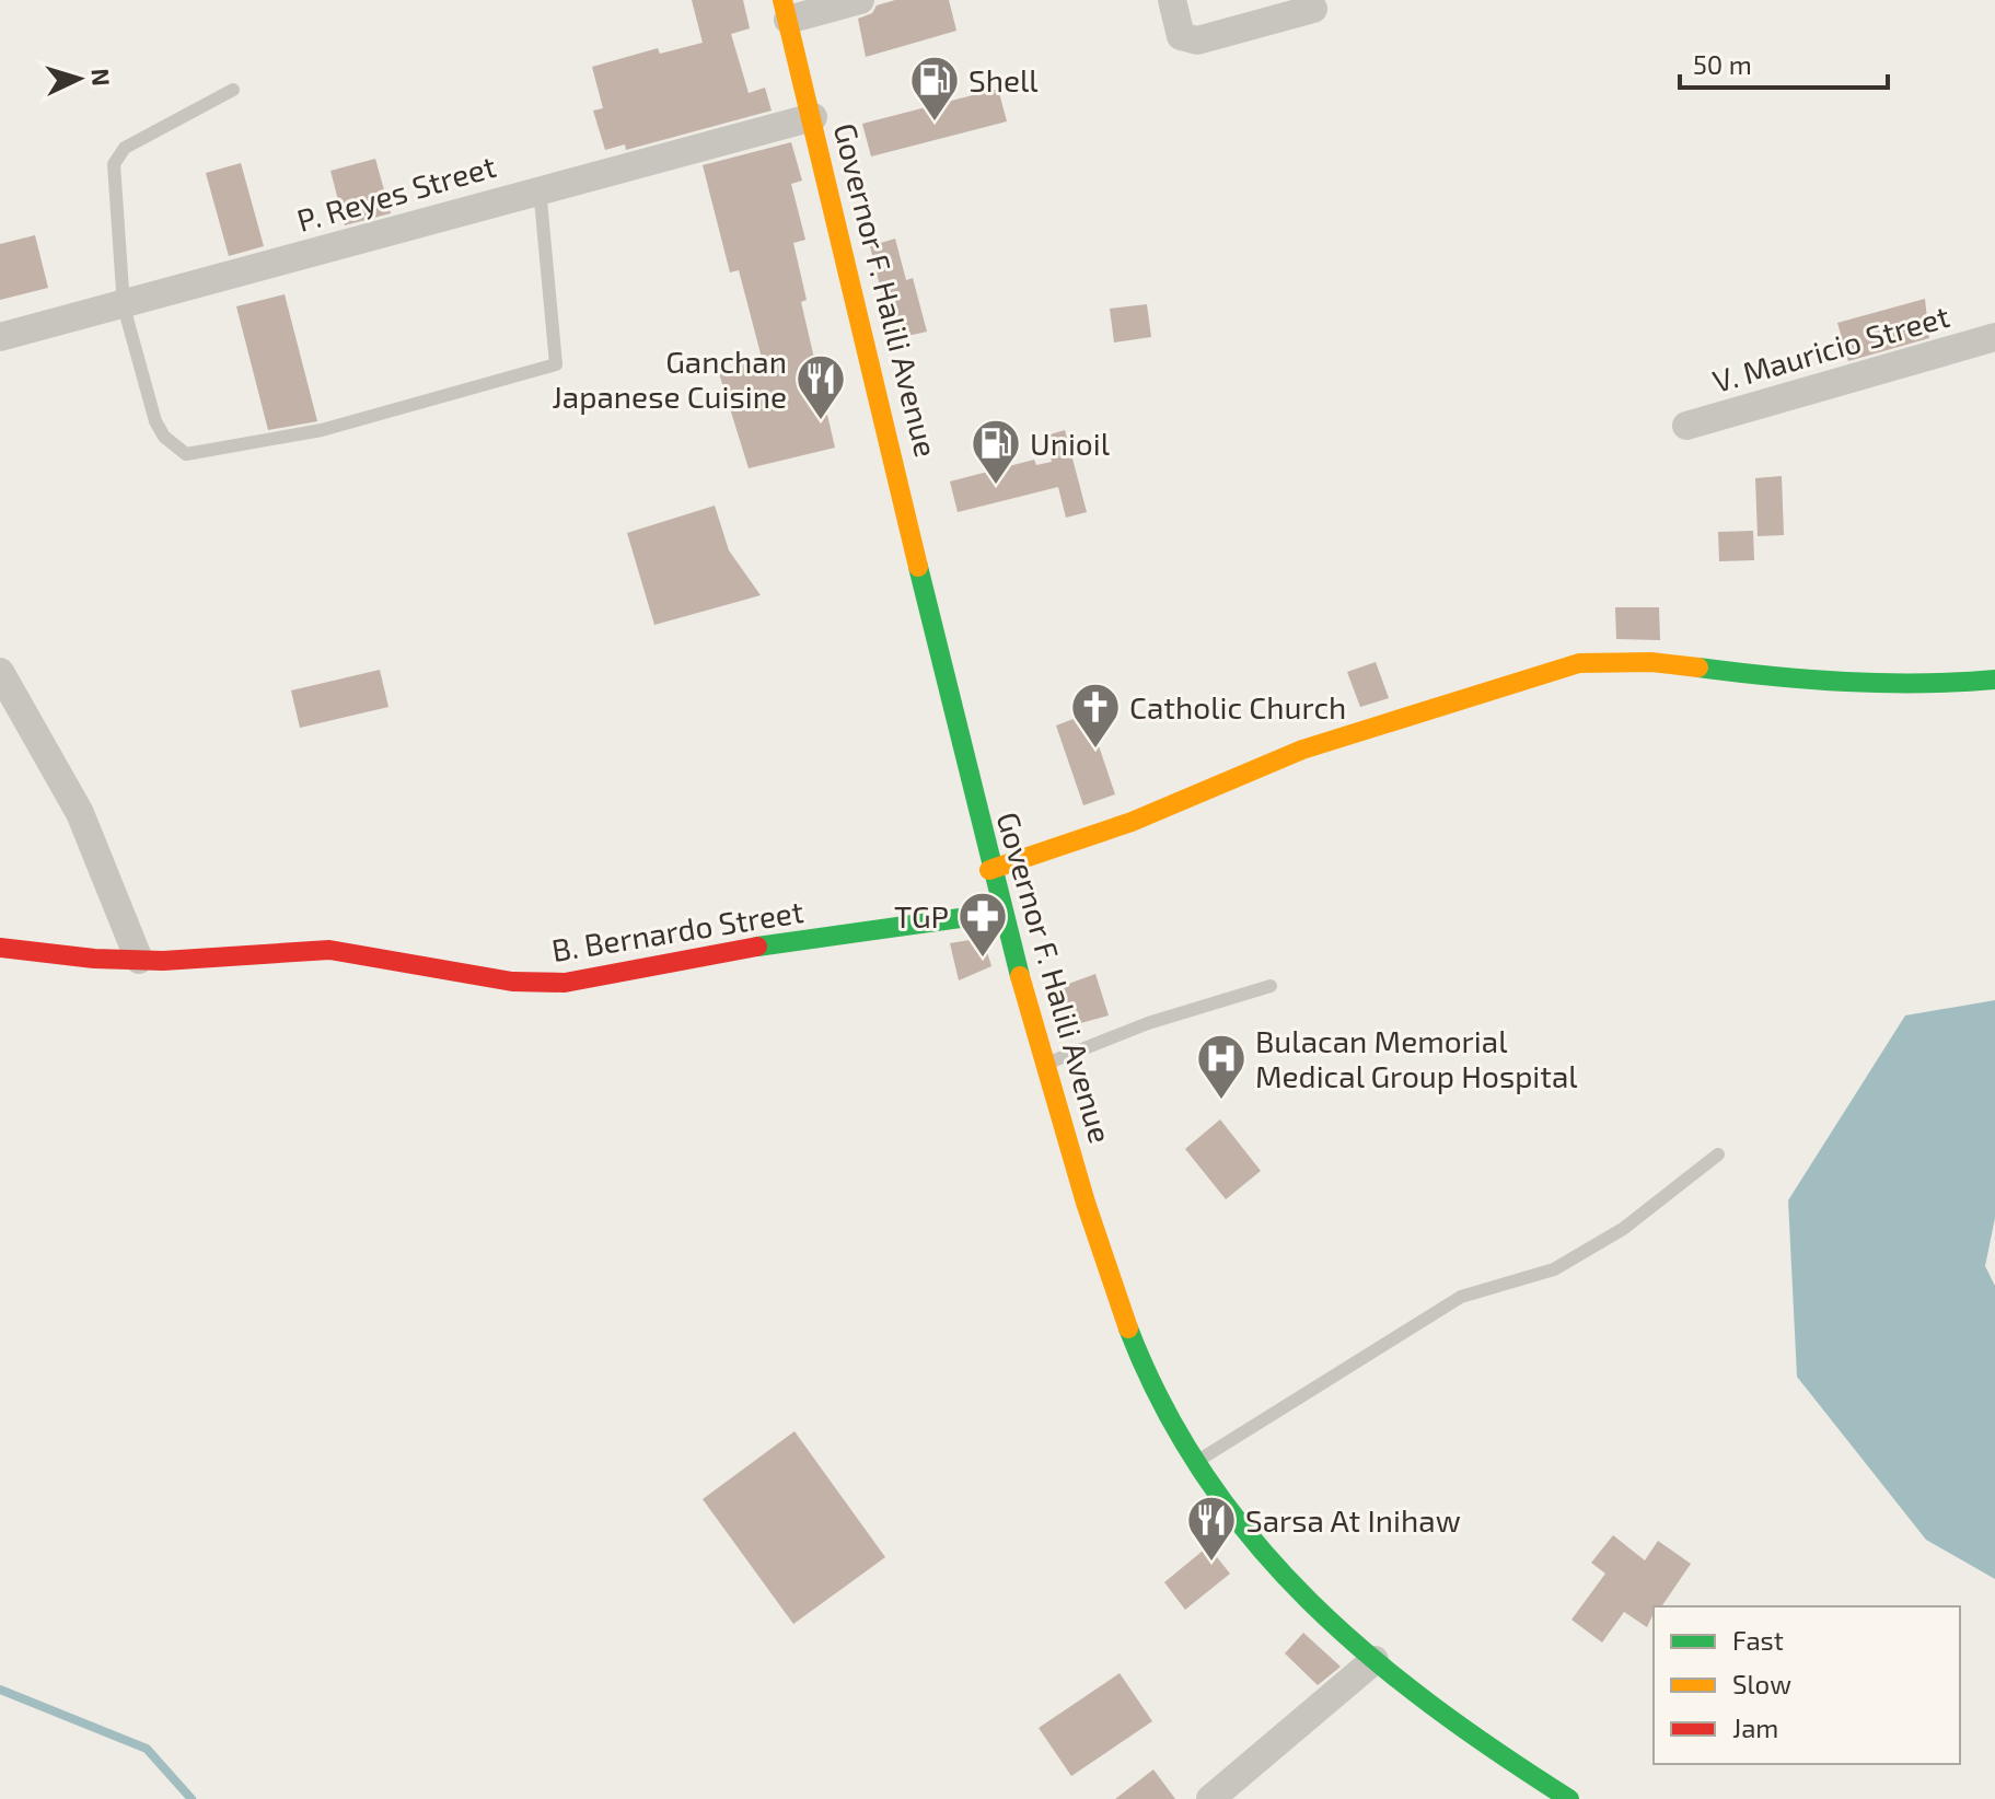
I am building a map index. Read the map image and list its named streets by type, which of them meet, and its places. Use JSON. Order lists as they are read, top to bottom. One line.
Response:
{"streets":{"street":["P. Reyes Street","Governor F. Halili Avenue","V. Mauricio Street","B. Bernardo Street"]},"crossings":[["P. Reyes Street","Governor F. Halili Avenue"],["Governor F. Halili Avenue","B. Bernardo Street"]],"places":{"fuel station":["Shell","Unioil"],"restaurant":["Ganchan Japanese Cuisine","Sarsa At Inihaw"],"church":["Catholic Church"],"pharmacy":["TGP"],"hospital":["Bulacan Memorial Medical Group Hospital"]},"legend":["Fast","Slow","Jam"],"scale_bar":"50 m","north":"right"}
